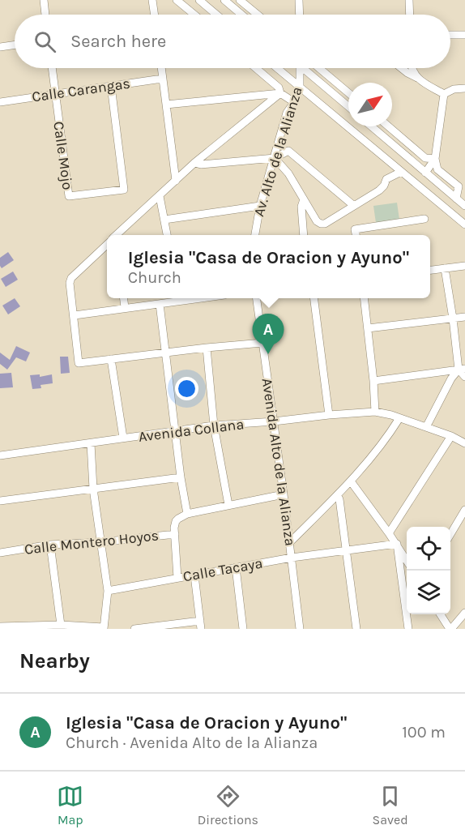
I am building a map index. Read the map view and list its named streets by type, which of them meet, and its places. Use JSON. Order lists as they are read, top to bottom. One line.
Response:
{"streets":{"street":["Calle Carangas","Av. Alto de la Alianza","Calle Mojo","Avenida Collana","Avenida Alto de la Alianza","Calle Montero Hoyos","Calle Tacaya"]},"crossings":[["Calle Carangas","Calle Mojo"],["Avenida Collana","Avenida Alto de la Alianza"],["Avenida Alto de la Alianza","Calle Tacaya"]],"north":"top right","page":{"search":"Search here","popup":["Iglesia \"Casa de Oracion y Ayuno\"","Church"],"pins":"A","heading":"Nearby","list":[{"mark":"A","name":"Iglesia \"Casa de Oracion y Ayuno\"","note":"Church · Avenida Alto de la Alianza","value":"100 m"}],"nav":["Map","Directions","Saved"]}}
